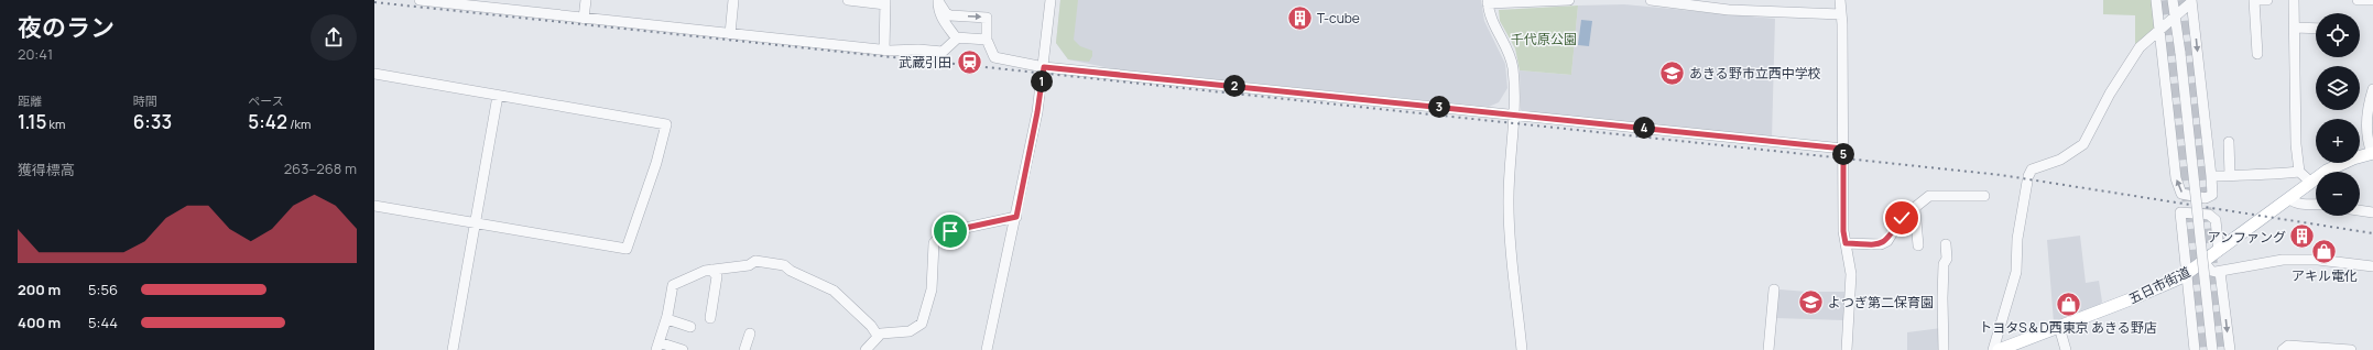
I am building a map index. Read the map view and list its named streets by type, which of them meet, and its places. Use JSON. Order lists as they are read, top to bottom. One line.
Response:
{"streets":{"main road":["五日市街道"]},"parks":["千代原公園"],"places":{"building":["T-cube","アンファング"],"station":["武蔵引田"],"school or university":["あきる野市立西中学校","よつぎ第二保育園"],"shop":["アキル電化","トヨタS＆D西東京 あきる野店"]},"page":{"heading":["夜のラン","20:41"],"map_buttons":["+","−"],"pins":["1","2","3","4","5"],"stats":[["距離","1.15 km"],["時間","6:33"],["ペース","5:42 /km"]],"chart":["獲得標高","263–268 m"],"list":[{"name":"200 m","note":"5:56"},{"name":"400 m","note":"5:44"}]}}
